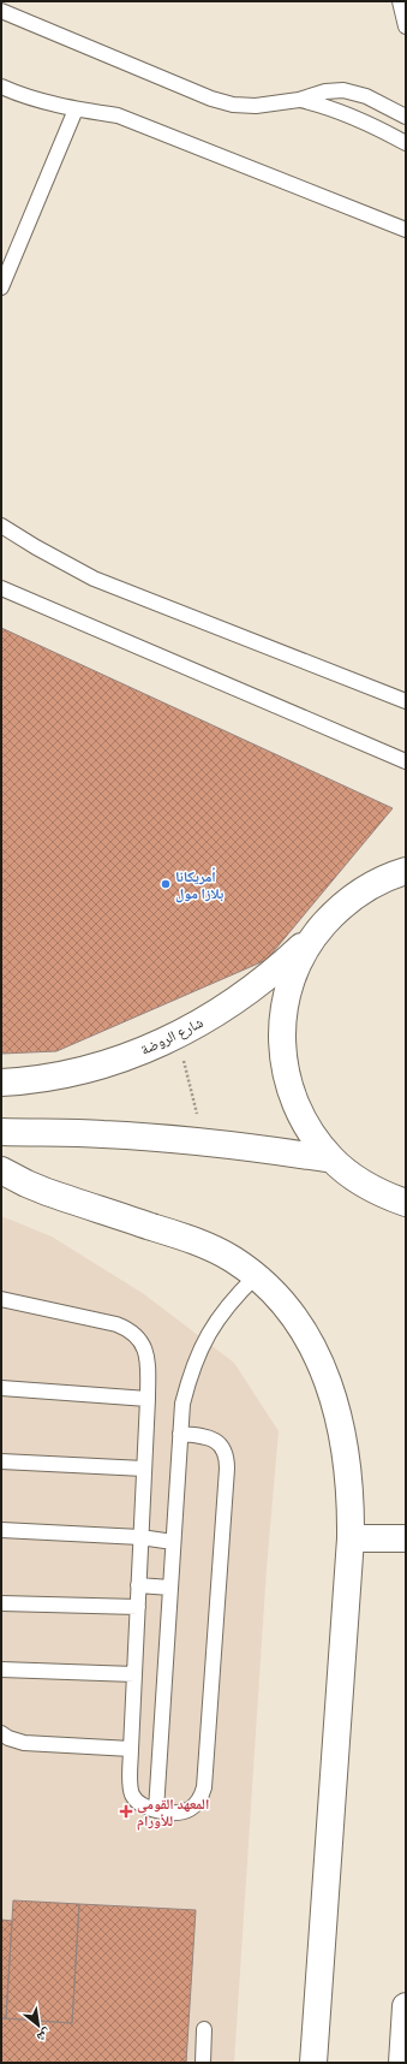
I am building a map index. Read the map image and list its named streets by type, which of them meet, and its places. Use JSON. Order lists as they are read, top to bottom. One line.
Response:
{"streets":{"street":["شارع الروضة"]},"places":{"other":["أمريكانا بلازا مول"],"health":["المعهد القومى للأورام"]},"north":"bottom right"}
